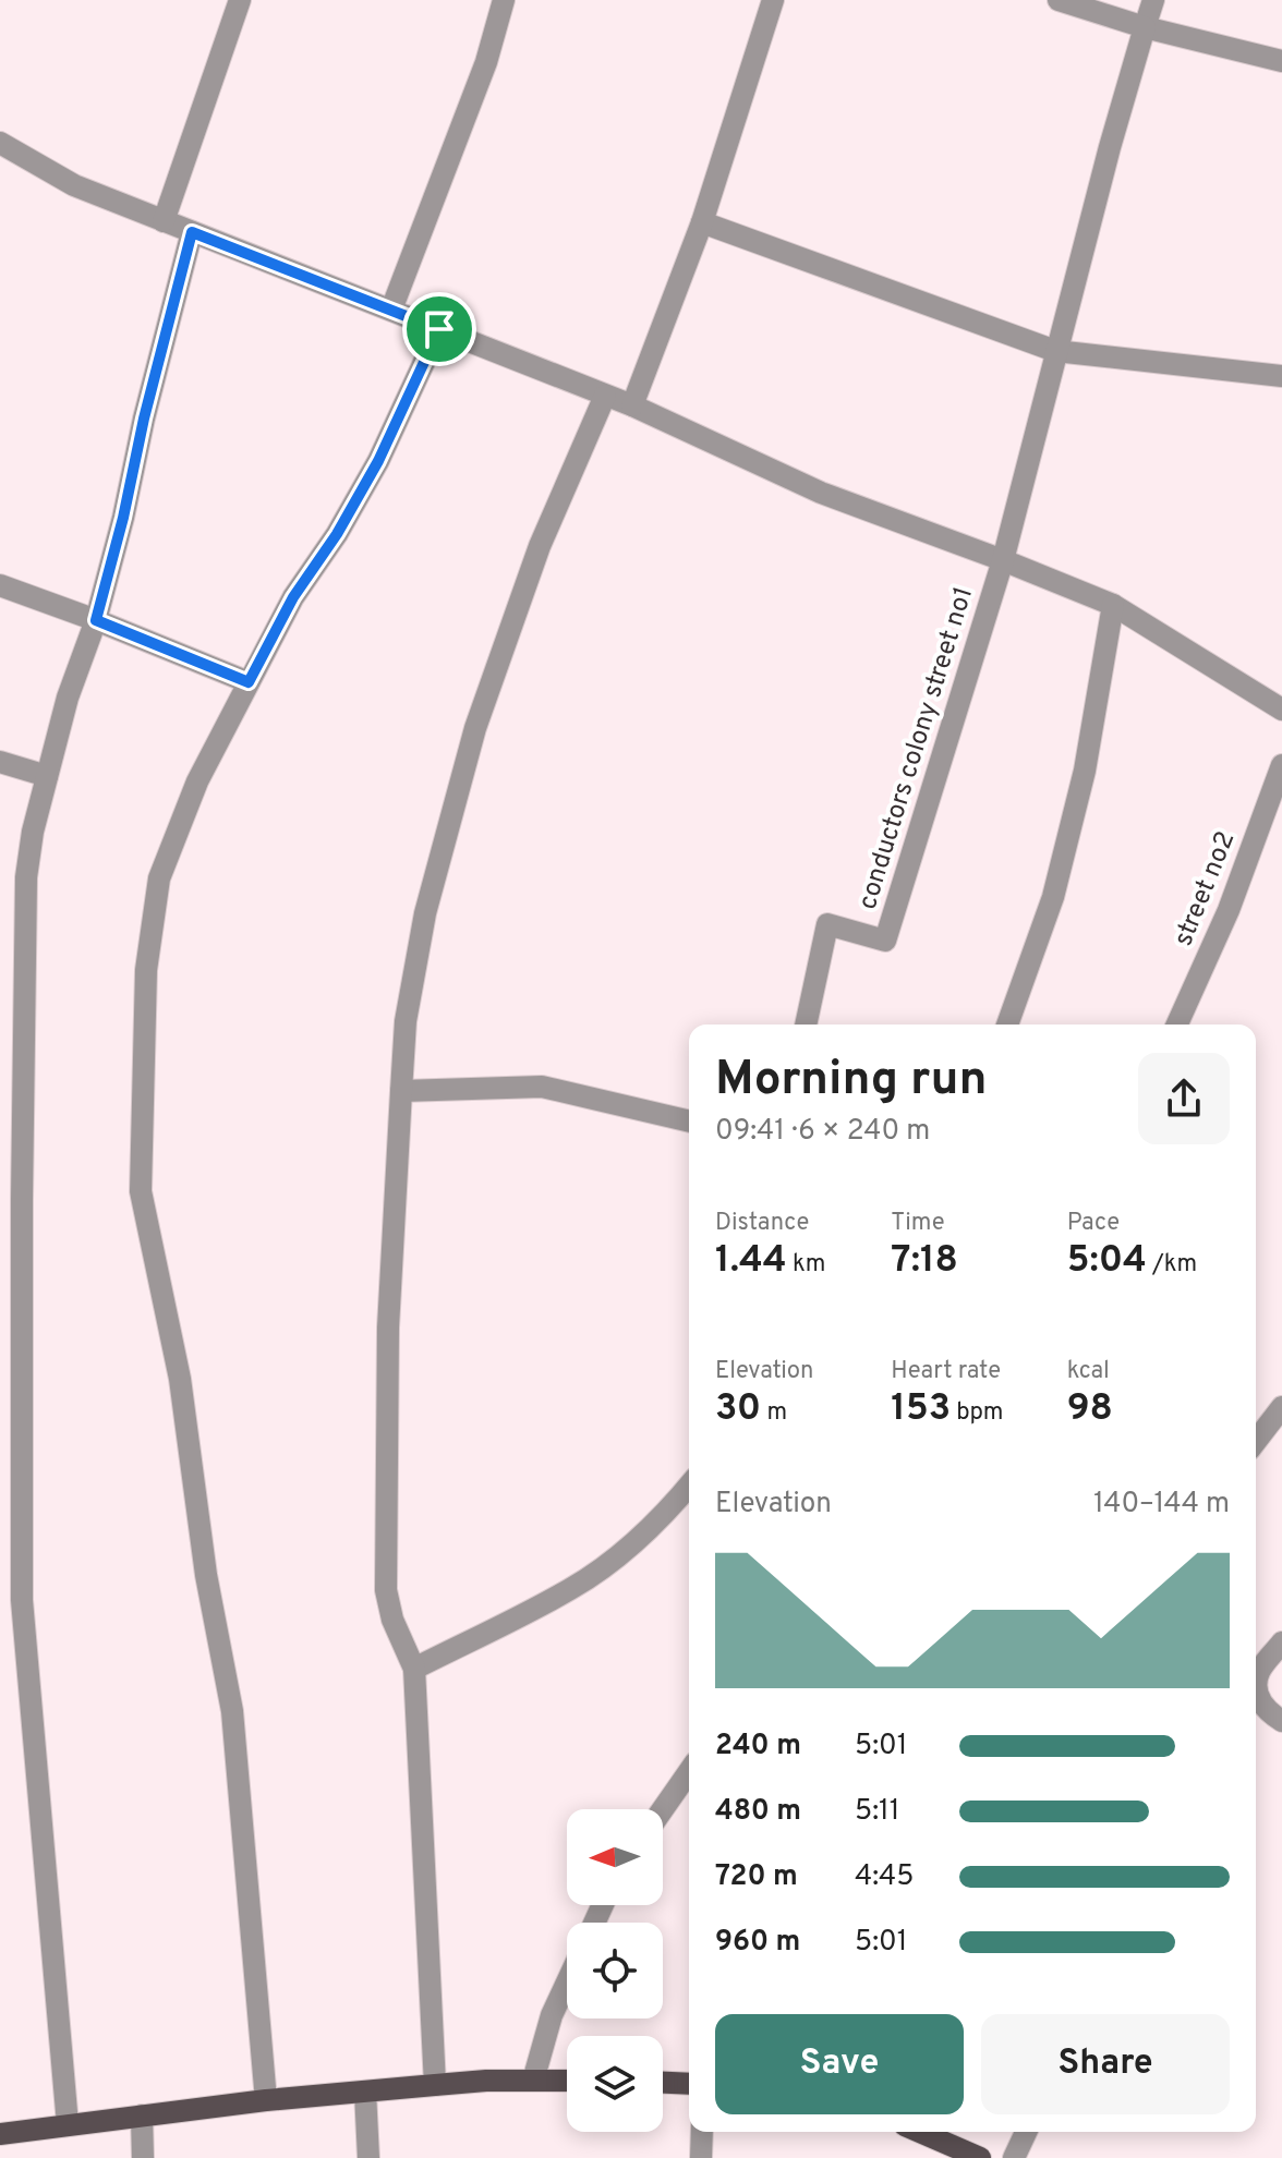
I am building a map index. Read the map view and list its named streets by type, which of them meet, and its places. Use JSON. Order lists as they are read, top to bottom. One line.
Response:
{"streets":{"street":["conductors colony street no1","street no2"]},"north":"left","page":{"heading":["Morning run","09:41 · 6 × 240 m"],"stats":[["Distance","1.44 km"],["Time","7:18"],["Pace","5:04 /km"],["Elevation","30 m"],["Heart rate","153 bpm"],["kcal","98"]],"chart":["Elevation","140–144 m"],"list":[{"name":"240 m","note":"5:01"},{"name":"480 m","note":"5:11"},{"name":"720 m","note":"4:45"},{"name":"960 m","note":"5:01"}],"buttons":["Save","Share"]}}
